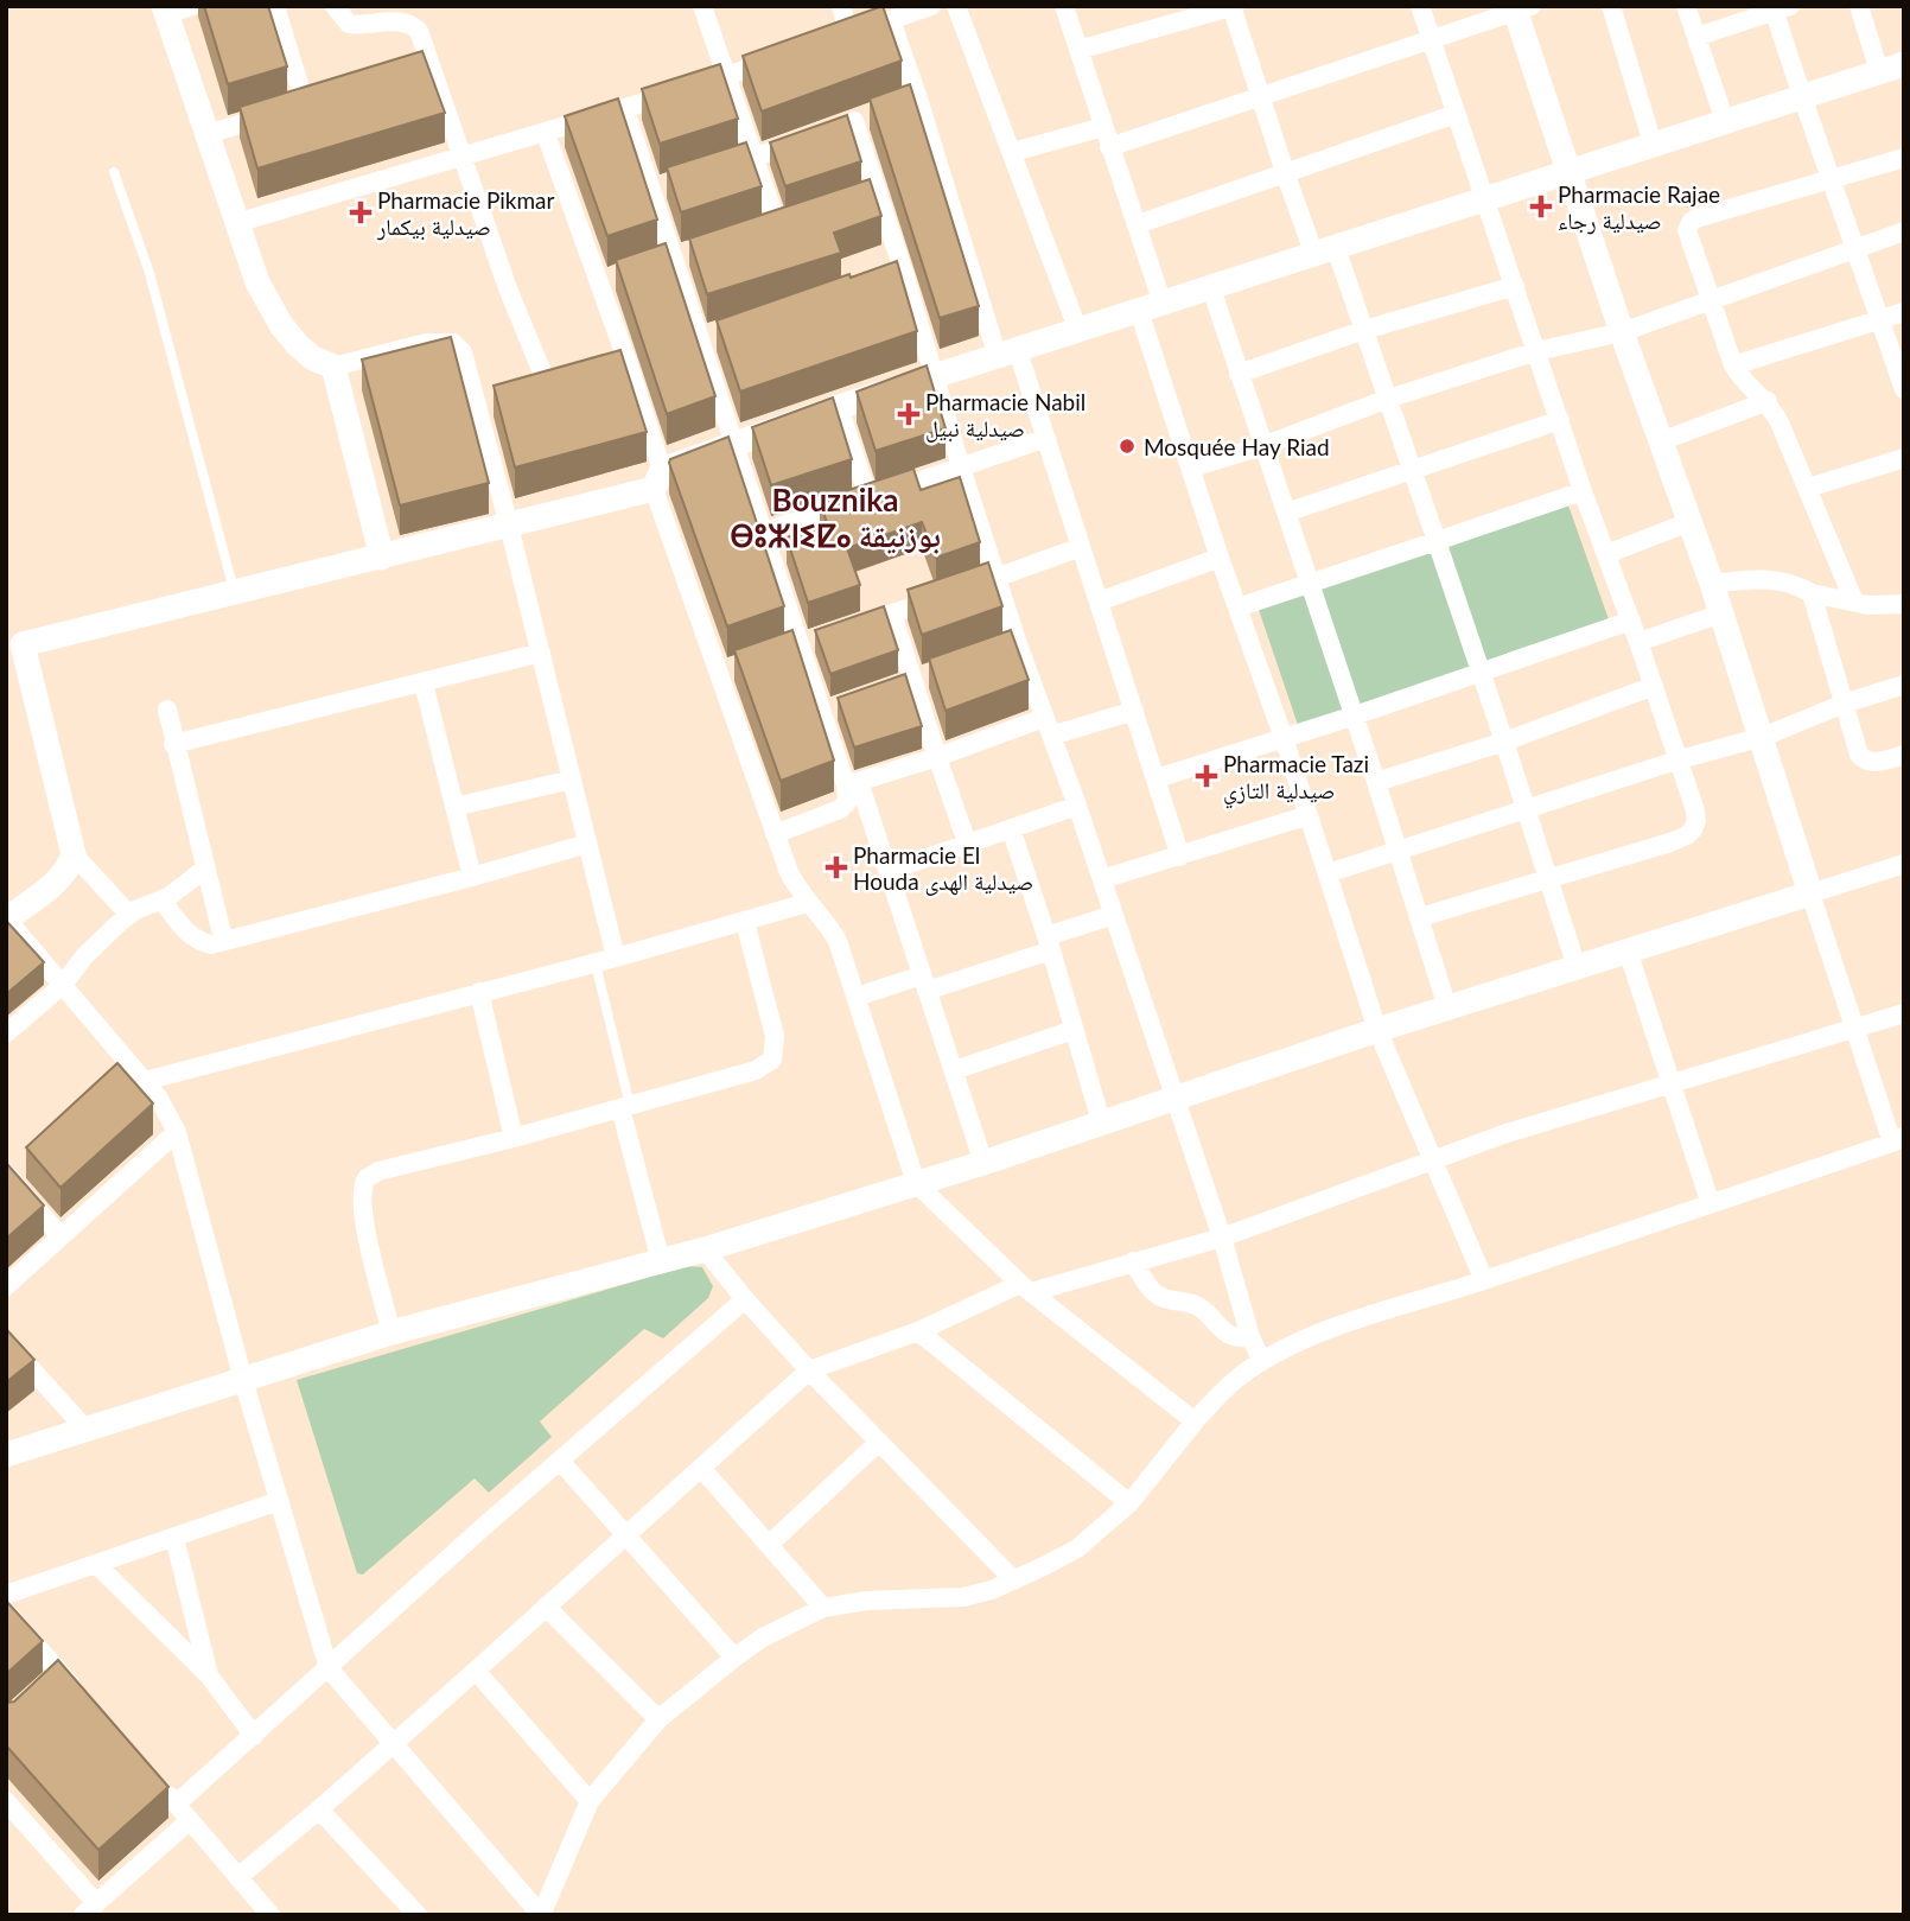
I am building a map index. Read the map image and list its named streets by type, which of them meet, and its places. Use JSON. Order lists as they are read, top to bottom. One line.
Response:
{"districts":["Bouznika ⴱⵓⵣⵏⵉⵇⴰ بوزنيقة"],"places":{"health":["Pharmacie Rajae صيدلية رجاء","Pharmacie Pikmar صيدلية بيكمار","Pharmacie Nabil صيدلية نبيل","Pharmacie Tazi صيدلية التازي","Pharmacie El Houda صيدلية الهدى"],"other":["Mosquée Hay Riad"]}}
